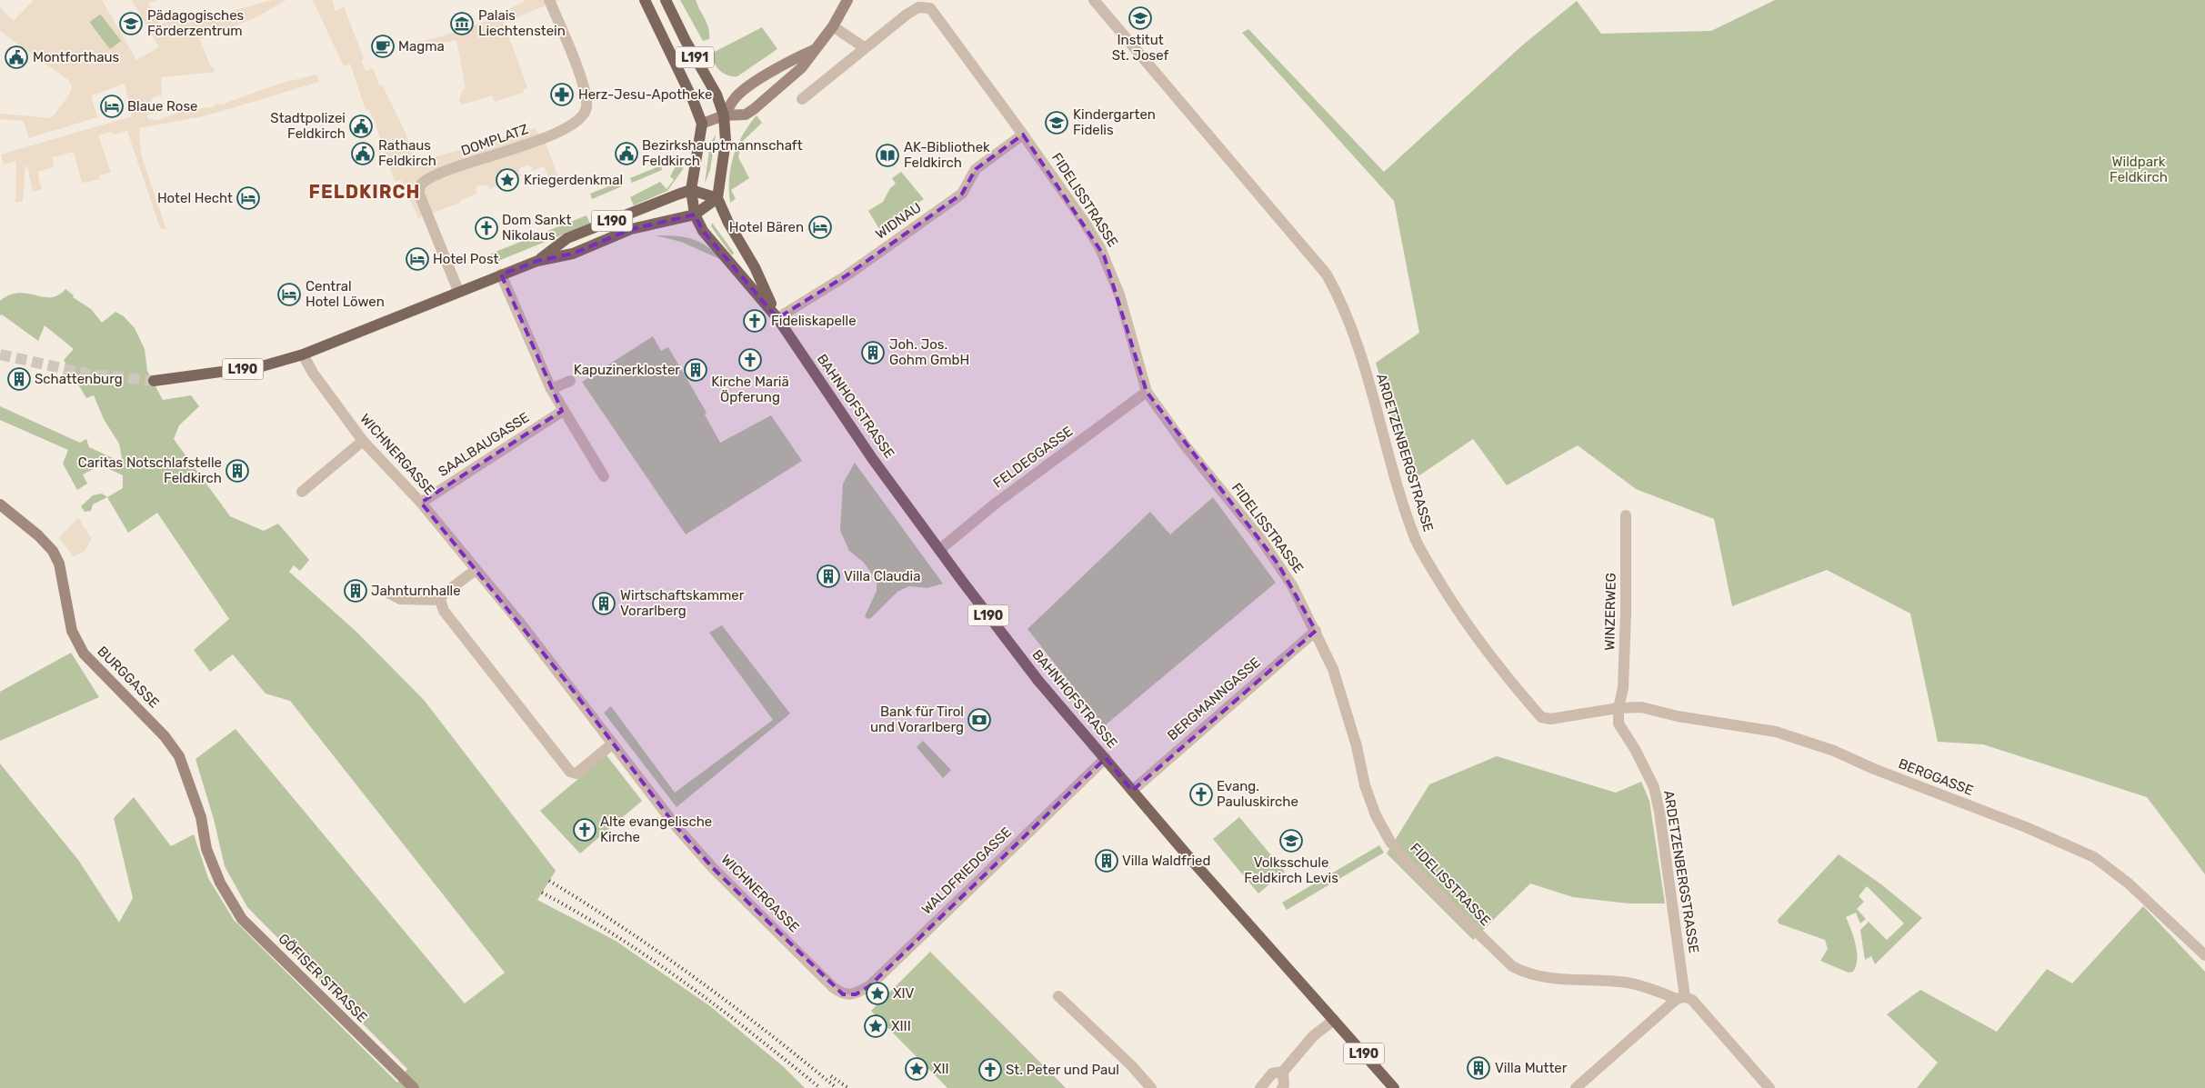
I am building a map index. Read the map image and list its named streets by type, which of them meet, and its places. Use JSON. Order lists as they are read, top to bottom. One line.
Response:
{"streets":{"main road":["L191","L190","BAHNHOFSTRASSE","BURGGASSE","GÖFISER STRASSE"],"street":["DOMPLATZ","FIDELISSTRASSE","WIDNAU","SAALBAUGASSE","ARDETZENBERGSTRASSE","WICHNERGASSE","FELDEGGASSE","WINZERWEG","BERGMANNGASSE","BERGGASSE","WALDFRIEDGASSE"]},"crossings":[["L191","L190"],["L191","BAHNHOFSTRASSE"],["DOMPLATZ","L190"],["FIDELISSTRASSE","WIDNAU"],["FIDELISSTRASSE","ARDETZENBERGSTRASSE"],["FIDELISSTRASSE","FELDEGGASSE"],["FIDELISSTRASSE","BERGMANNGASSE"],["L190","BAHNHOFSTRASSE"],["L190","WICHNERGASSE"],["WIDNAU","BAHNHOFSTRASSE"],["BAHNHOFSTRASSE","FELDEGGASSE"],["BAHNHOFSTRASSE","BERGMANNGASSE"],["BAHNHOFSTRASSE","WALDFRIEDGASSE"],["SAALBAUGASSE","WICHNERGASSE"],["ARDETZENBERGSTRASSE","WINZERWEG"],["ARDETZENBERGSTRASSE","BERGGASSE"],["WICHNERGASSE","WALDFRIEDGASSE"],["WINZERWEG","BERGGASSE"],["BURGGASSE","GÖFISER STRASSE"]],"districts":["FELDKIRCH"],"parks":["Wildpark Feldkirch"],"places":{"school or university":["Institut St. Josef","Pädagogisches Förderzentrum","Kindergarten Fidelis","Volksschule Feldkirch Levis"],"museum":["Palais Liechtenstein"],"cafe":["Magma"],"public building":["Montforthaus","Stadtpolizei Feldkirch","Rathaus Feldkirch","Bezirkshauptmannschaft Feldkirch"],"pharmacy":["Herz-Jesu-Apotheke"],"hotel":["Blaue Rose","Hotel Hecht","Hotel Bären","Hotel Post","Central Hotel Löwen"],"library":["AK-Bibliothek Feldkirch"],"place":["Kriegerdenkmal","XIV","XIII","XII"],"church":["Dom Sankt Nikolaus","Fideliskapelle","Kirche Mariä Öpferung","Evang. Pauluskirche","Alte evangelische Kirche","St. Peter und Paul"],"building":["Joh. Jos. Gohm GmbH","Kapuzinerkloster","Schattenburg","Caritas Notschlafstelle Feldkirch","Villa Claudia","Jahnturnhalle","Wirtschaftskammer Vorarlberg","Villa Waldfried","Villa Mutter"],"bank":["Bank für Tirol und Vorarlberg"]}}
